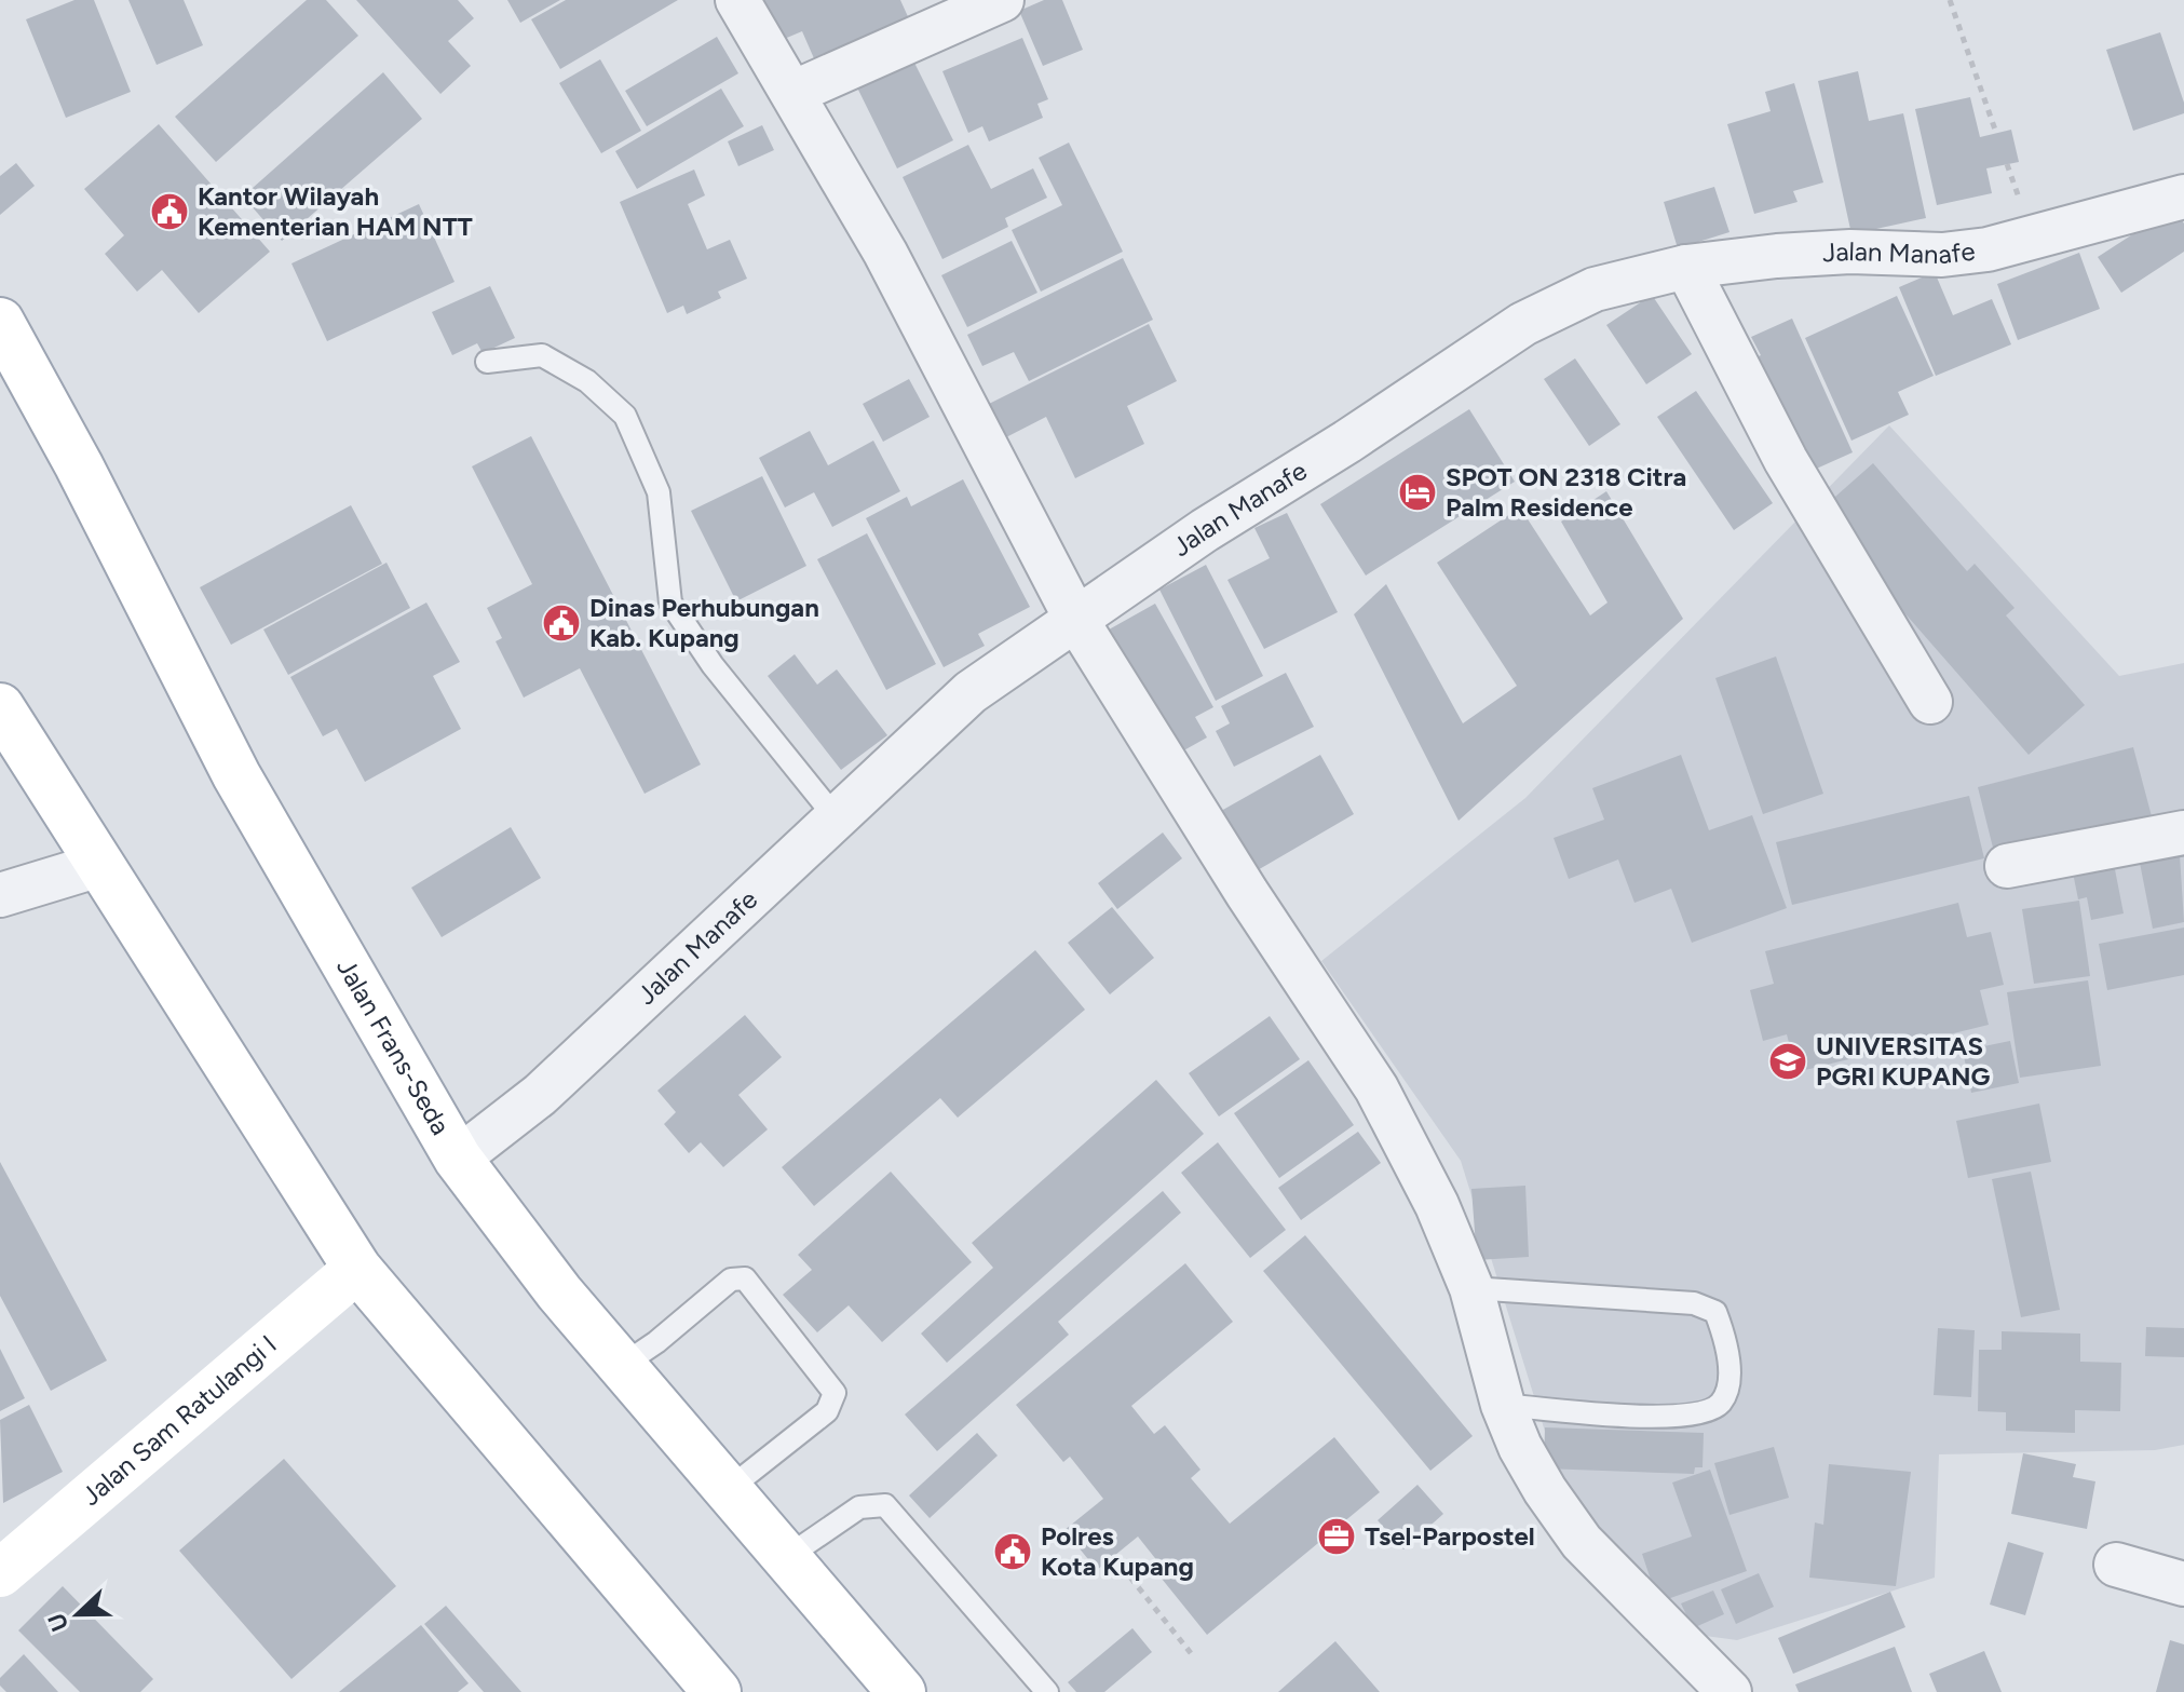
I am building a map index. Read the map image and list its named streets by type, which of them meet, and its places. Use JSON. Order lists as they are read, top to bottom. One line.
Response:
{"streets":{"main road":["Jalan Frans-Seda","Jalan Sam Ratulangi I"],"street":["Jalan Manafe"]},"crossings":[["Jalan Manafe","Jalan Frans-Seda"]],"places":{"public building":["Kantor Wilayah Kementerian HAM NTT","Dinas Perhubungan Kab. Kupang","Polres Kota Kupang"],"hotel":["SPOT ON 2318 Citra Palm Residence"],"school or university":["UNIVERSITAS PGRI KUPANG"],"office":["Tsel-Parpostel"]},"north":"left"}
